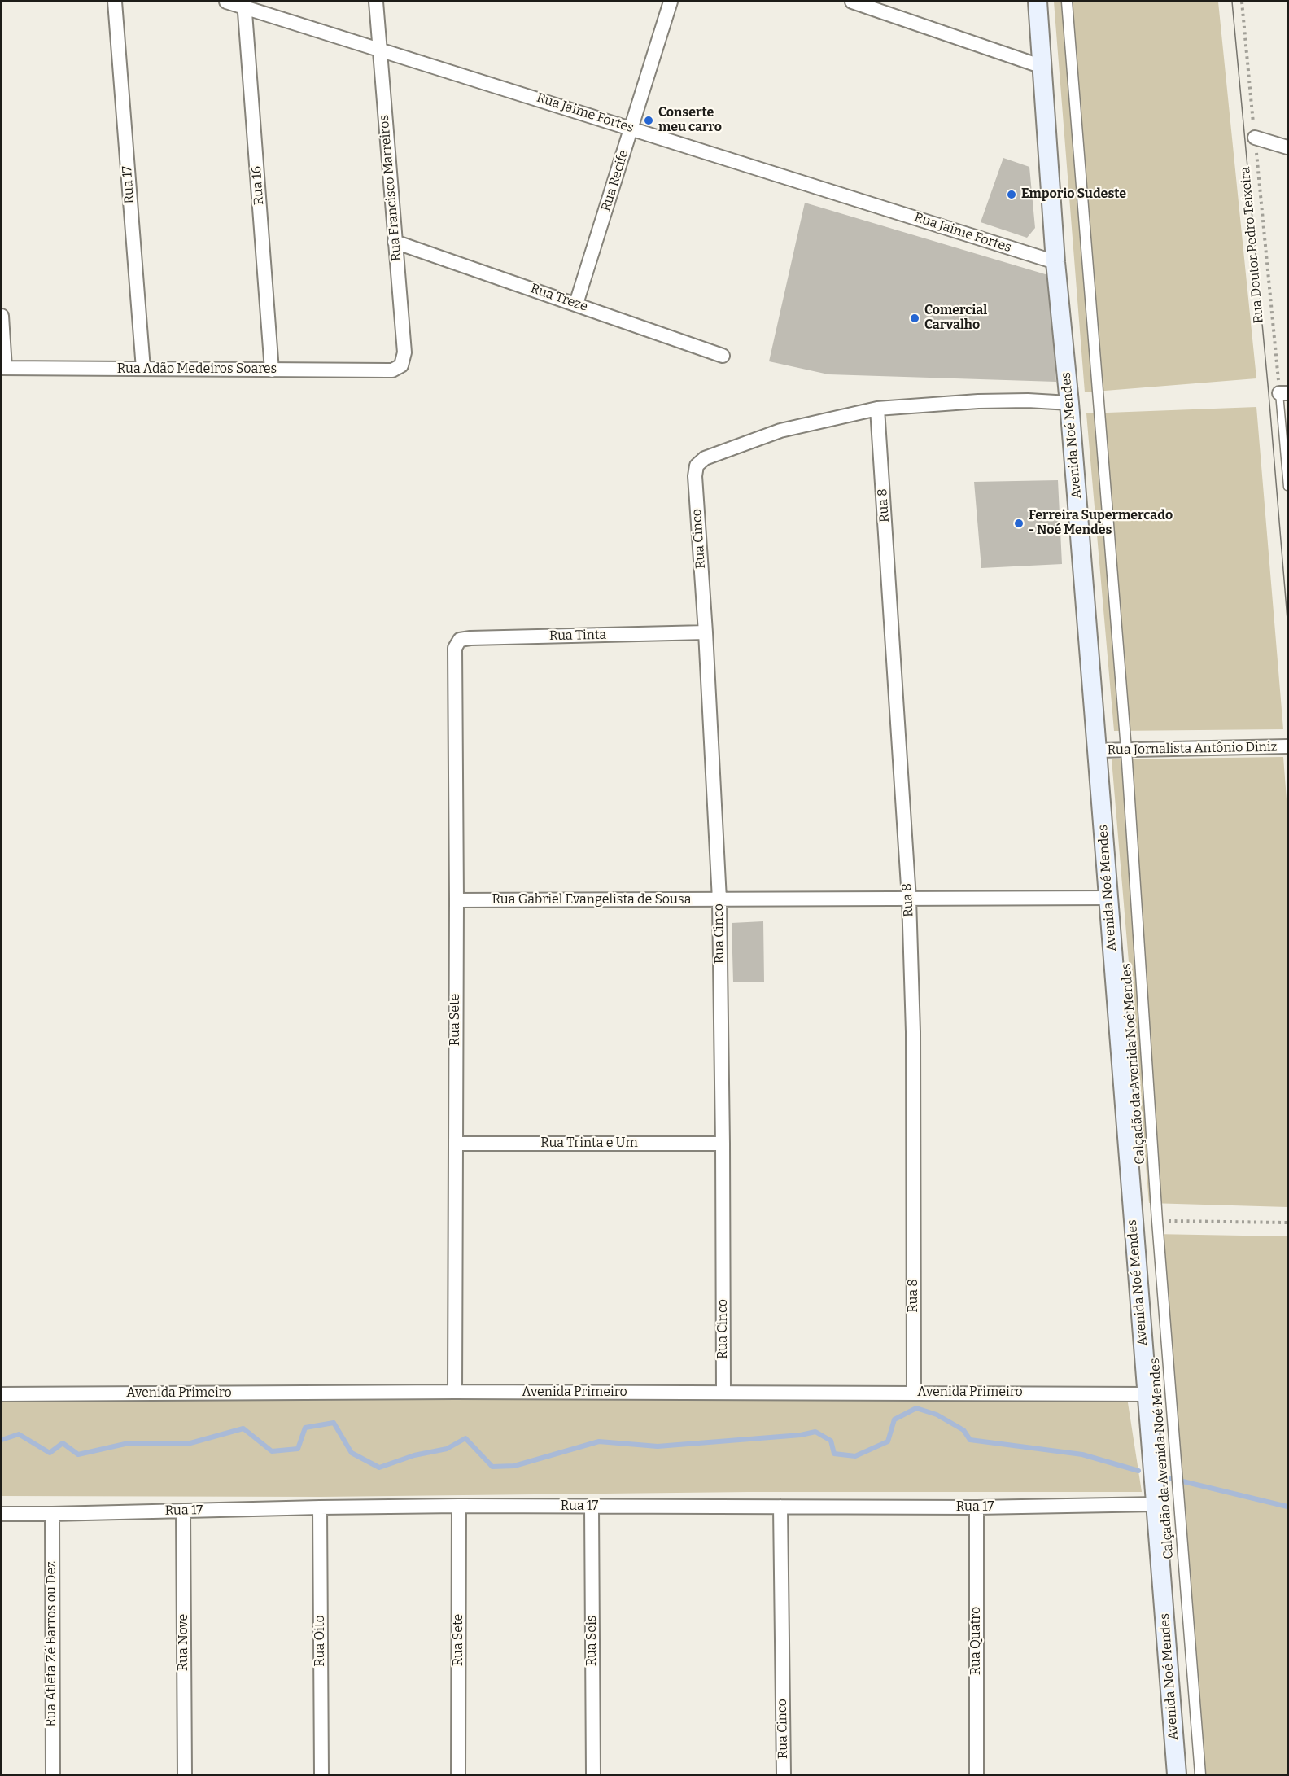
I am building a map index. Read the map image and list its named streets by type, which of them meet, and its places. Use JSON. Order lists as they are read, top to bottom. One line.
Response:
{"streets":{"main road":["Avenida Noé Mendes"],"street":["Rua Jaime Fortes","Rua Recife","Rua 17","Rua 16","Rua Francisco Marreiros","Rua Treze","Rua Adão Medeiros Soares","Rua 8","Rua Cinco","Rua Tinta","Rua Jornalista Antônio Diniz","Rua Gabriel Evangelista de Sousa","Rua Sete","Calçadão da Avenida Noé Mendes","Rua Trinta e Um","Avenida Primeiro","Rua Oito","Rua Seis","Rua Quatro","Rua Nove","Rua Atleta Zé Barros ou Dez"],"path":["Rua Doutor Pedro Teixeira"]},"crossings":[["Rua Jaime Fortes","Rua Recife"],["Rua Jaime Fortes","Rua 16"],["Rua Jaime Fortes","Rua Francisco Marreiros"],["Rua Jaime Fortes","Avenida Noé Mendes"],["Rua Recife","Rua Treze"],["Rua 17","Rua Adão Medeiros Soares"],["Rua 17","Avenida Noé Mendes"],["Rua 17","Rua Cinco"],["Rua 17","Rua Sete"],["Rua 17","Rua Oito"],["Rua 17","Rua Seis"],["Rua 17","Rua Quatro"],["Rua 17","Rua Nove"],["Rua 17","Rua Atleta Zé Barros ou Dez"],["Rua 16","Rua Adão Medeiros Soares"],["Rua Francisco Marreiros","Rua Treze"],["Rua Francisco Marreiros","Rua Adão Medeiros Soares"],["Avenida Noé Mendes","Rua Jornalista Antônio Diniz"],["Avenida Noé Mendes","Rua Gabriel Evangelista de Sousa"],["Avenida Noé Mendes","Avenida Primeiro"],["Rua 8","Rua Cinco"],["Rua 8","Rua Gabriel Evangelista de Sousa"],["Rua 8","Avenida Primeiro"],["Rua Cinco","Rua Tinta"],["Rua Cinco","Rua Gabriel Evangelista de Sousa"],["Rua Cinco","Rua Trinta e Um"],["Rua Cinco","Avenida Primeiro"],["Rua Tinta","Rua Sete"],["Rua Jornalista Antônio Diniz","Calçadão da Avenida Noé Mendes"],["Rua Gabriel Evangelista de Sousa","Rua Sete"],["Rua Sete","Rua Trinta e Um"],["Rua Sete","Avenida Primeiro"]],"places":["Conserte meu carro","Emporio Sudeste","Comercial Carvalho","Ferreira Supermercado - Noé Mendes"]}
